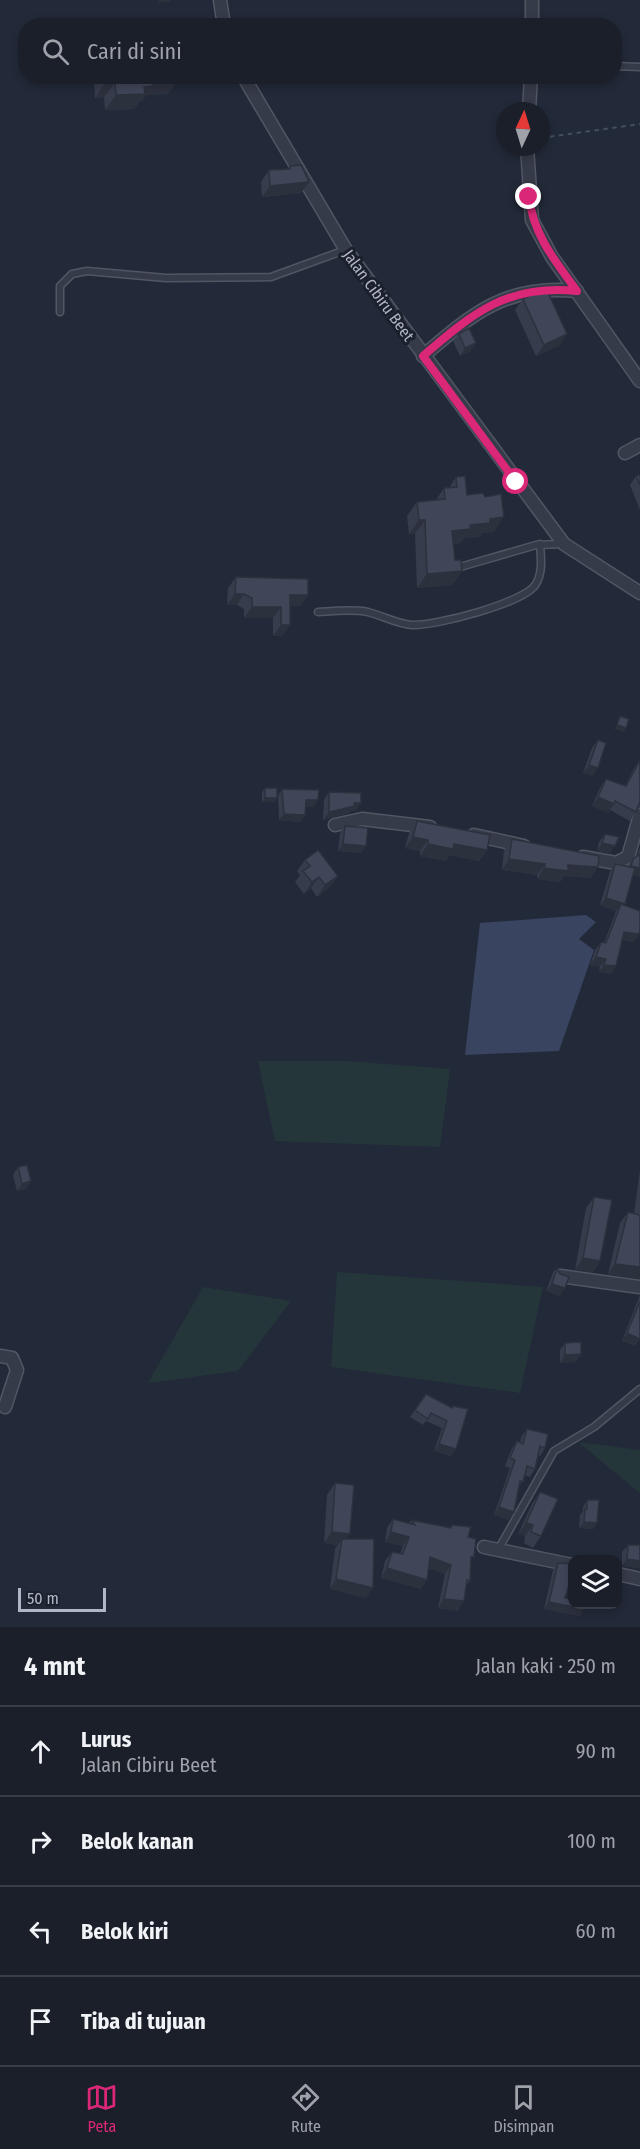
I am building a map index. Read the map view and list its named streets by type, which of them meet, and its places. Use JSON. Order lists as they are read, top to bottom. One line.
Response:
{"streets":{"street":["Jalan Cibiru Beet"]},"scale_bar":"50 m","north":"top","page":{"search":"Cari di sini","scale":"50 m","heading":["4 mnt","Jalan kaki · 250 m"],"list":[["Lurus","Jalan Cibiru Beet","90 m"],["Belok kanan","100 m"],["Belok kiri","60 m"],"Tiba di tujuan"],"nav":["Peta","Rute","Disimpan"]}}
